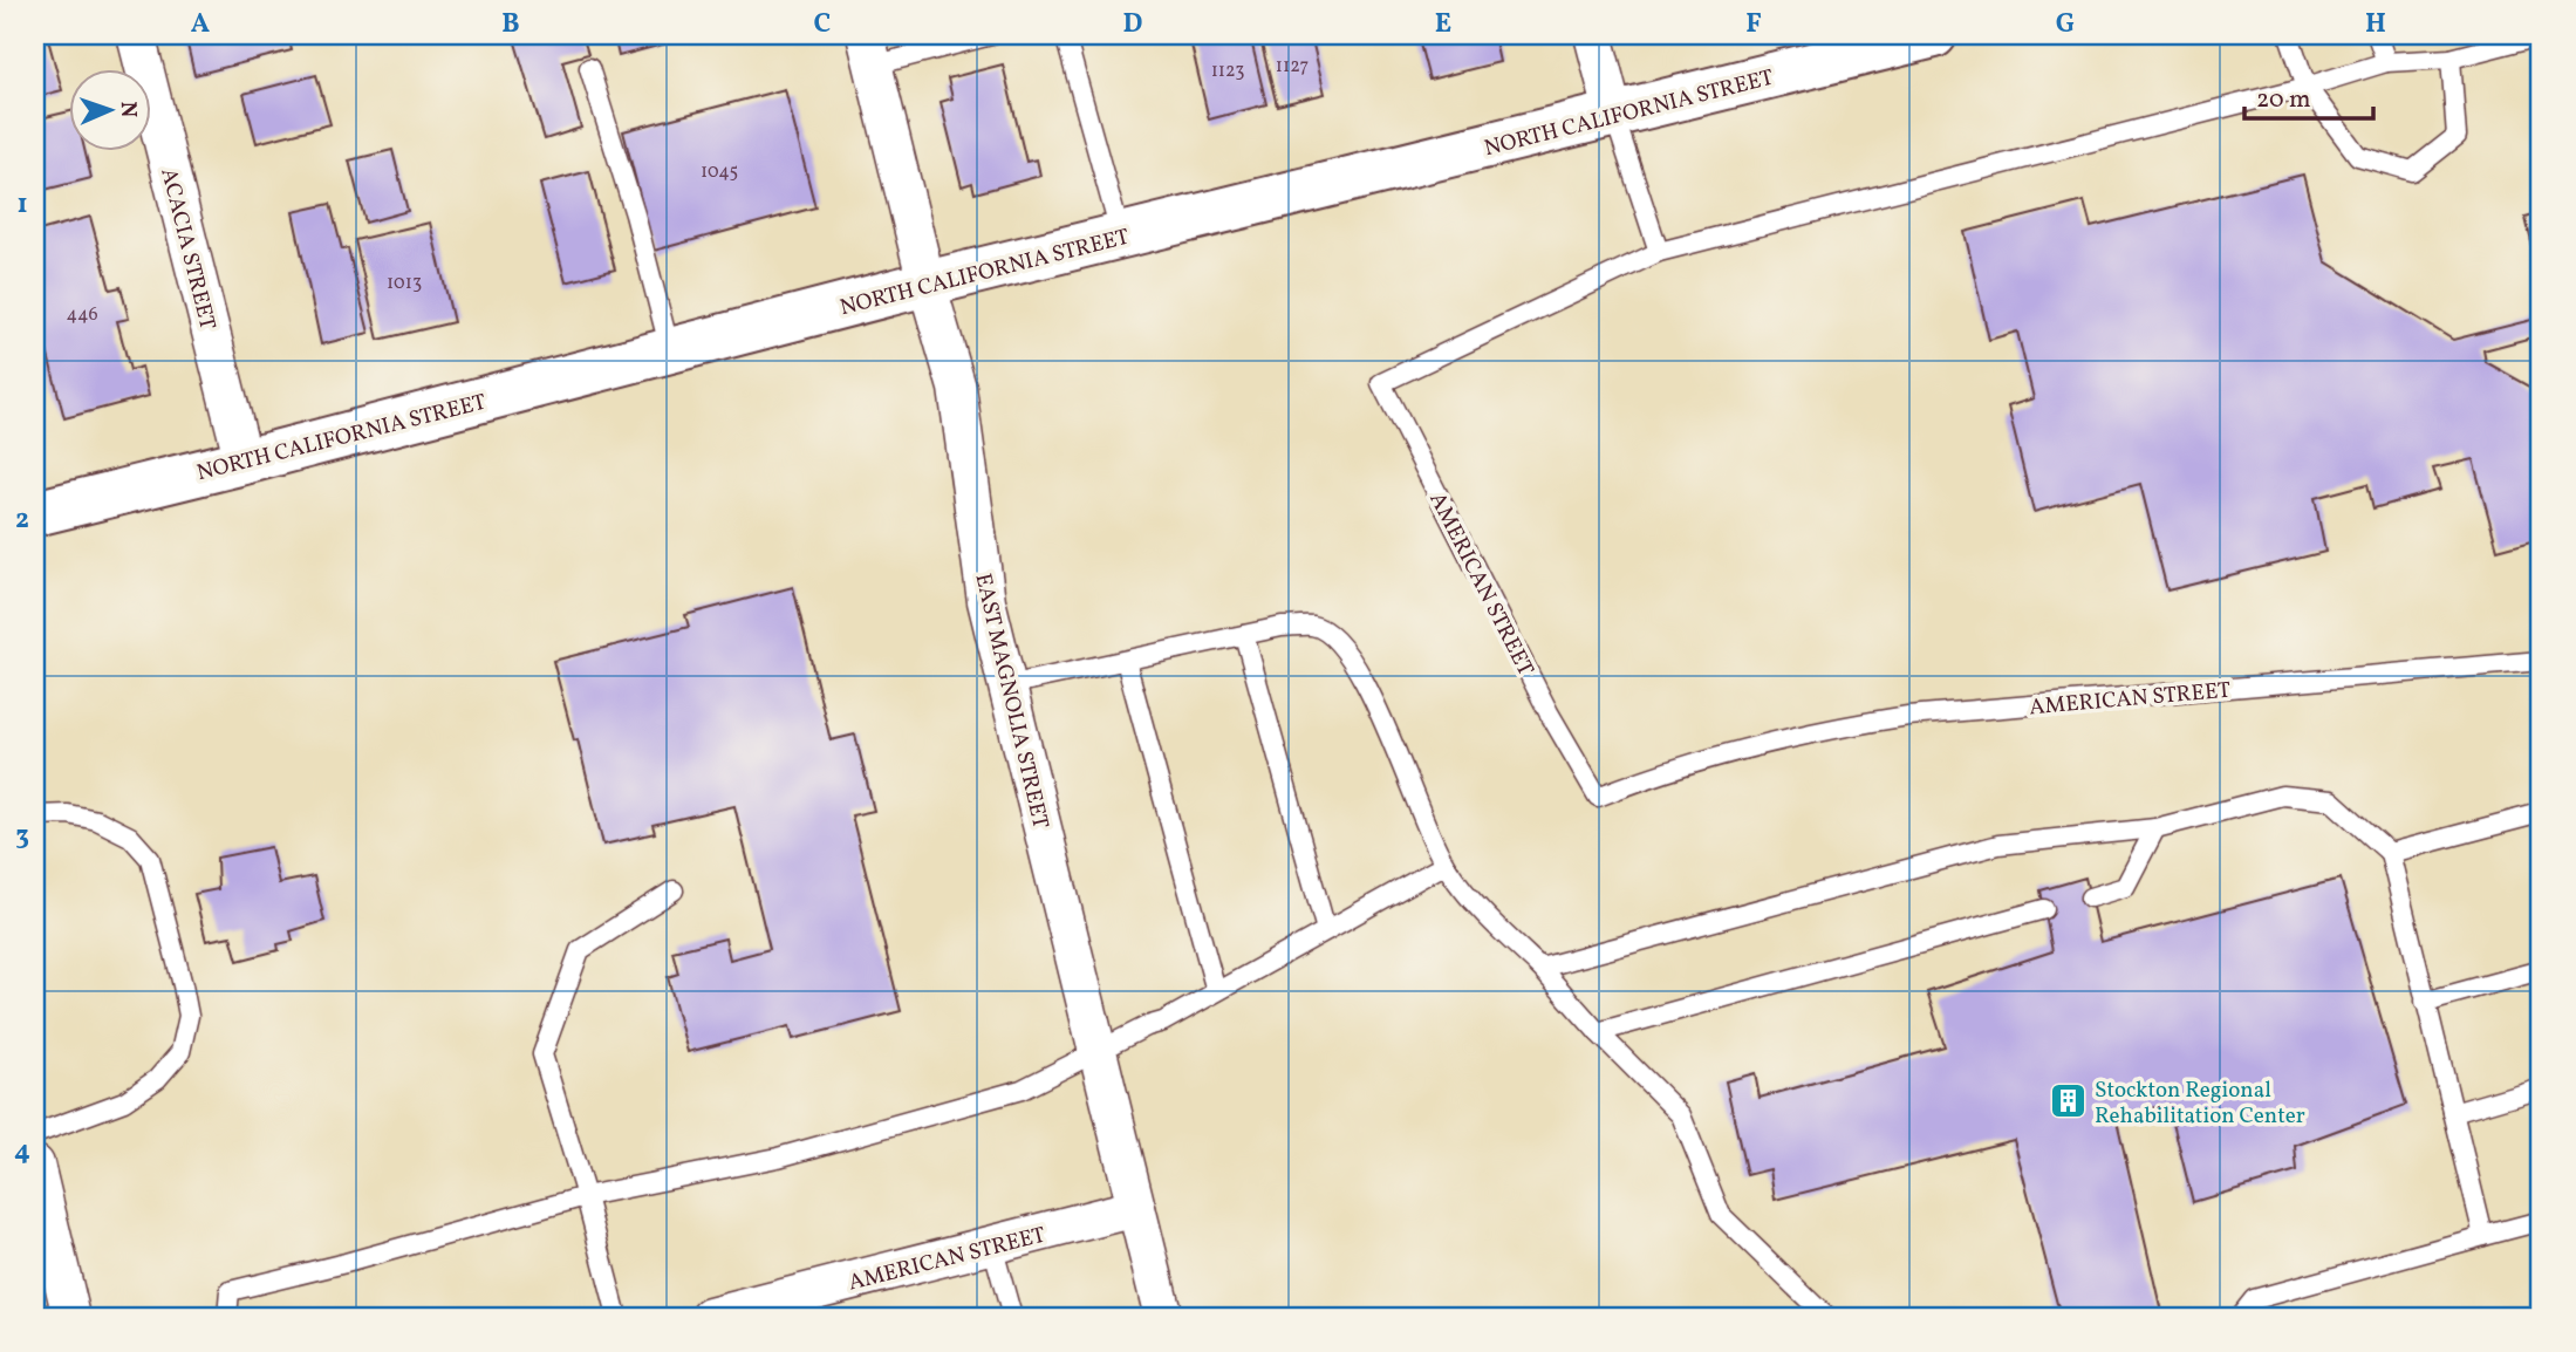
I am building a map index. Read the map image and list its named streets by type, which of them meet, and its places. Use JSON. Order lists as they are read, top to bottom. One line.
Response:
{"streets":{"street":["NORTH CALIFORNIA STREET","ACACIA STREET","AMERICAN STREET","EAST MAGNOLIA STREET"]},"crossings":[["NORTH CALIFORNIA STREET","ACACIA STREET"],["NORTH CALIFORNIA STREET","EAST MAGNOLIA STREET"],["AMERICAN STREET","EAST MAGNOLIA STREET"]],"places":{"building":["Stockton Regional Rehabilitation Center"]},"house_numbers":["1127","1123","1045","1013","446"],"scale_bar":"20 m","north":"right","grid":{"columns":["A","B","C","D","E","F","G","H"],"rows":["1","2","3","4"]}}
